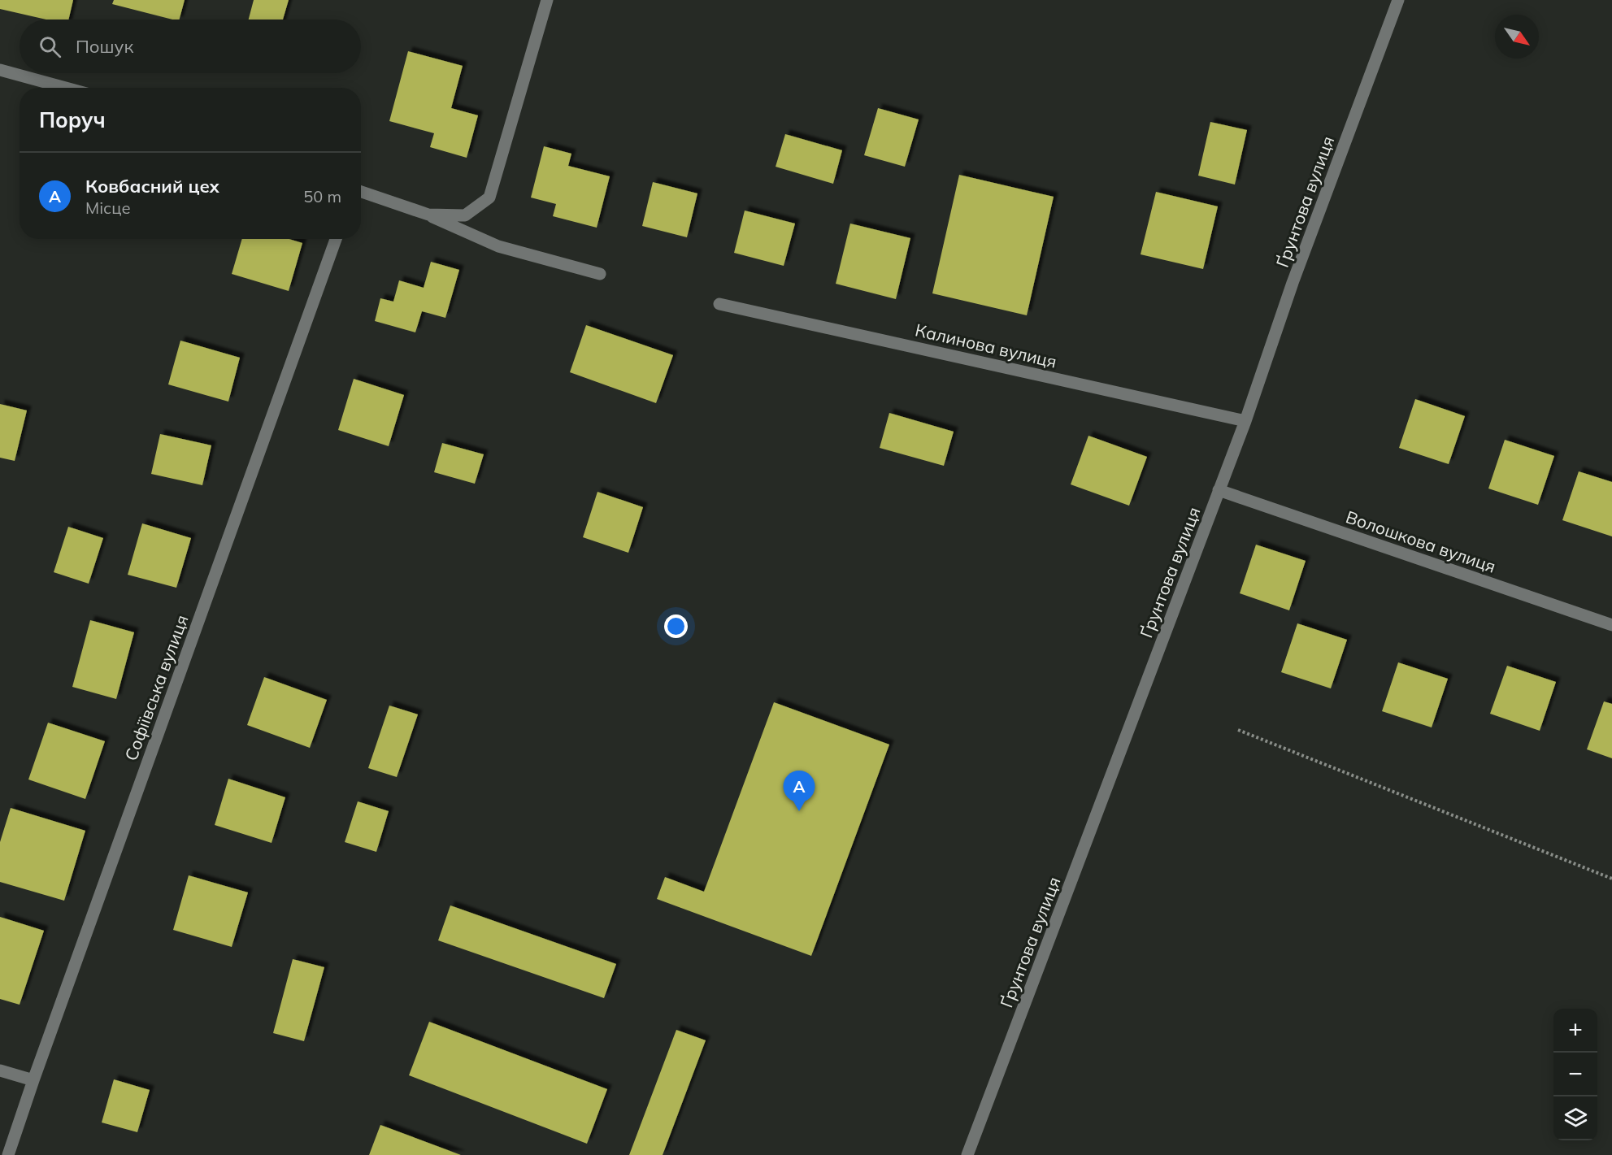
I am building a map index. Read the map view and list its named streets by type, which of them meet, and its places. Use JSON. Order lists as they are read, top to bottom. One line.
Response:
{"streets":{"street":["Ґрунтова вулиця","Калинова вулиця","Волошкова вулиця","Софіївська вулиця"]},"crossings":[["Ґрунтова вулиця","Калинова вулиця"],["Ґрунтова вулиця","Волошкова вулиця"]],"north":"bottom right","page":{"search":"Пошук","heading":"Поруч","list":[{"mark":"A","name":"Ковбасний цех","note":"Місце","value":"50 m"}],"pins":"A","map_buttons":["+","−"]}}
